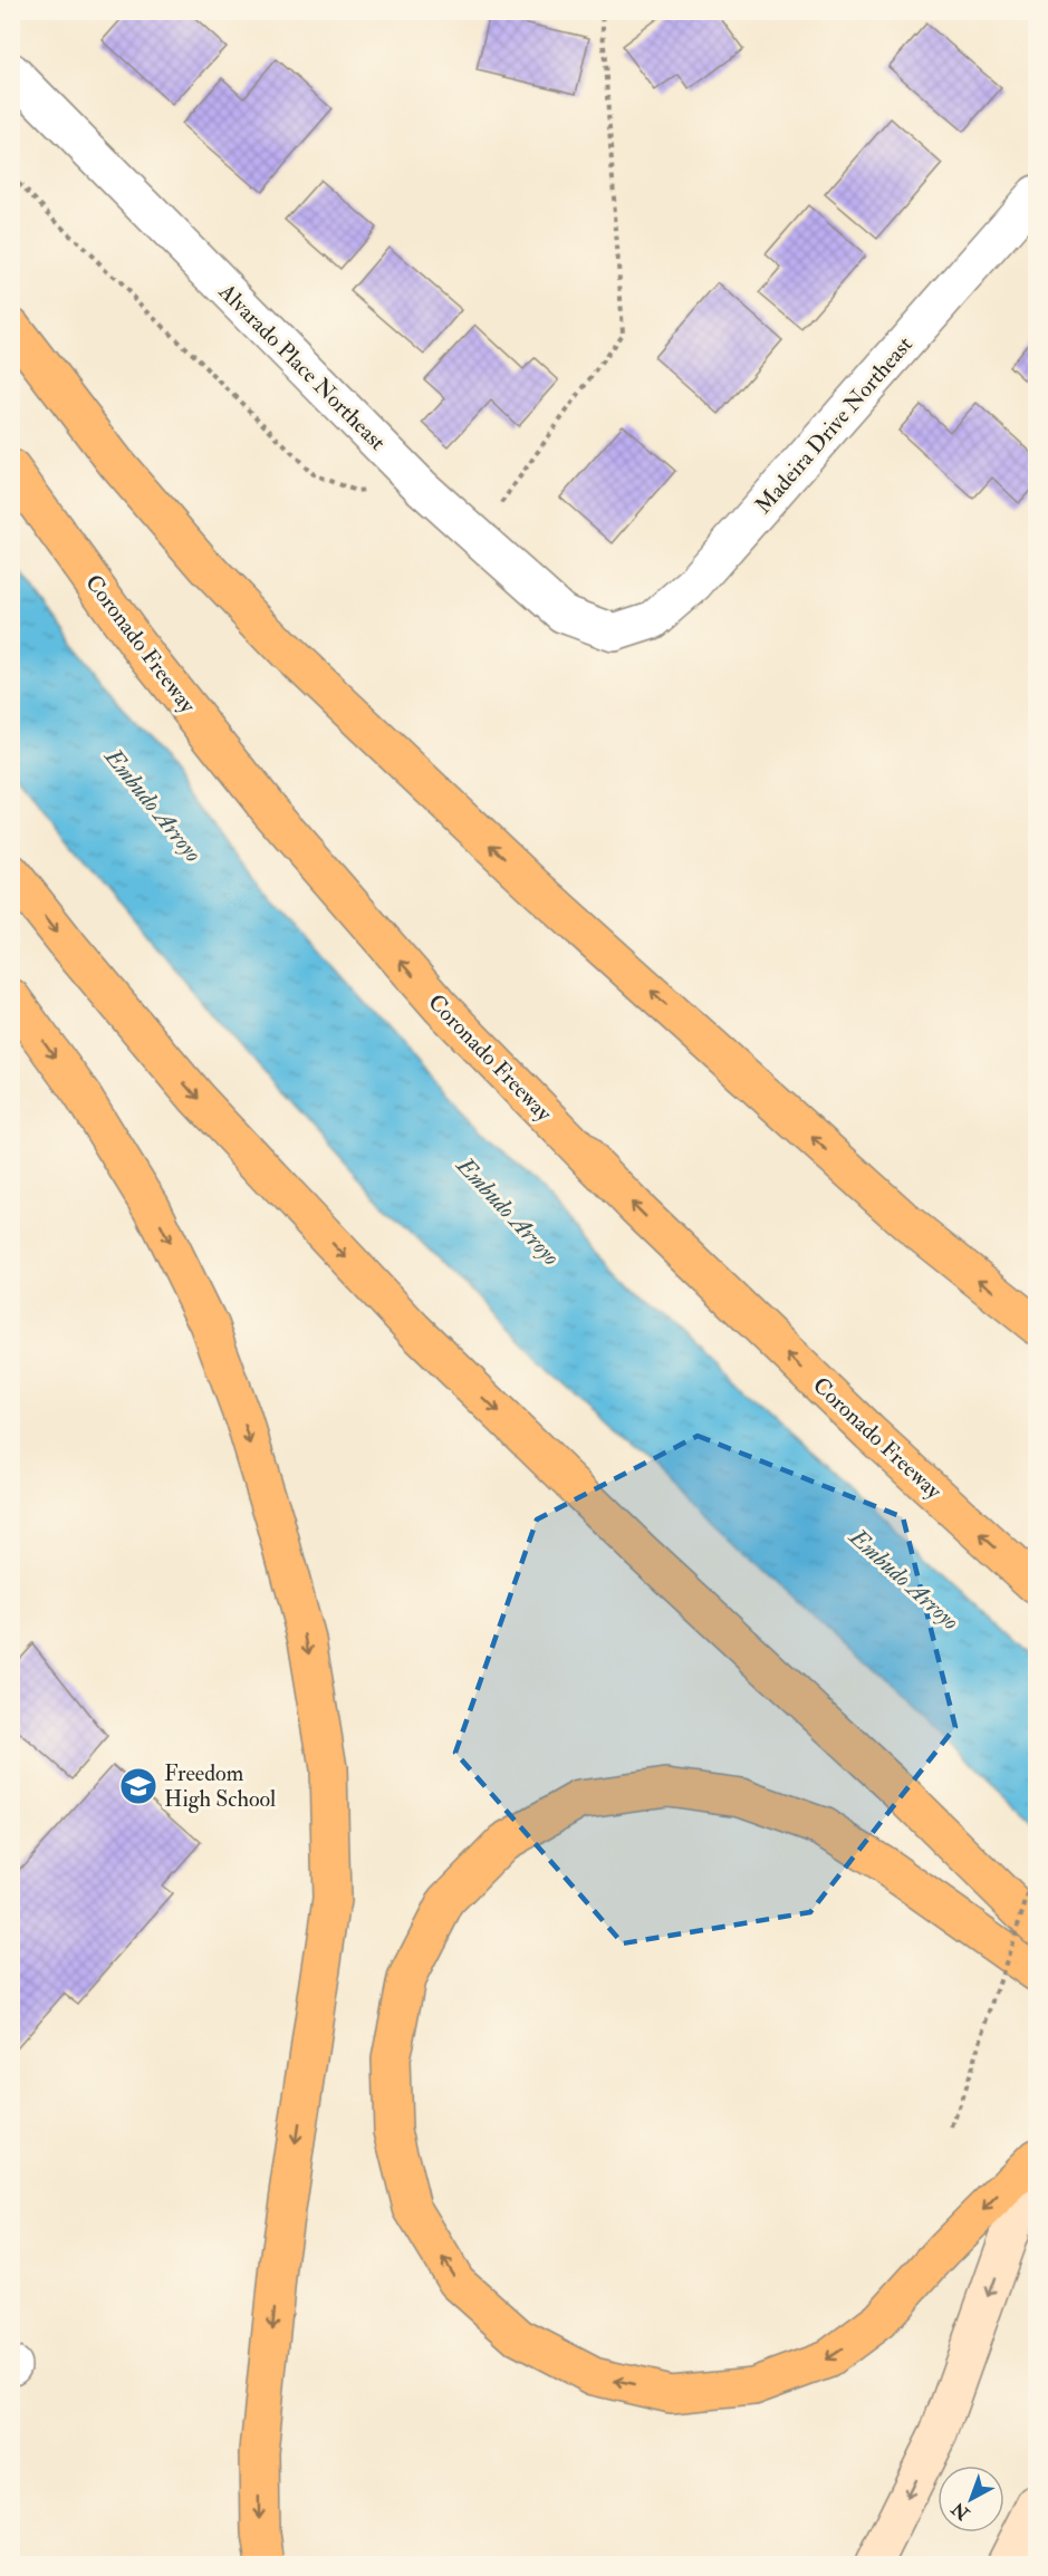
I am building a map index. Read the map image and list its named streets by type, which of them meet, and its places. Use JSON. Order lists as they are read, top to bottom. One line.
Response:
{"streets":{"highway":["Coronado Freeway"],"street":["Alvarado Place Northeast","Madeira Drive Northeast"]},"crossings":[["Alvarado Place Northeast","Madeira Drive Northeast"]],"water":["Embudo Arroyo"],"places":{"school or university":["Freedom High School"]},"north":"bottom left"}
